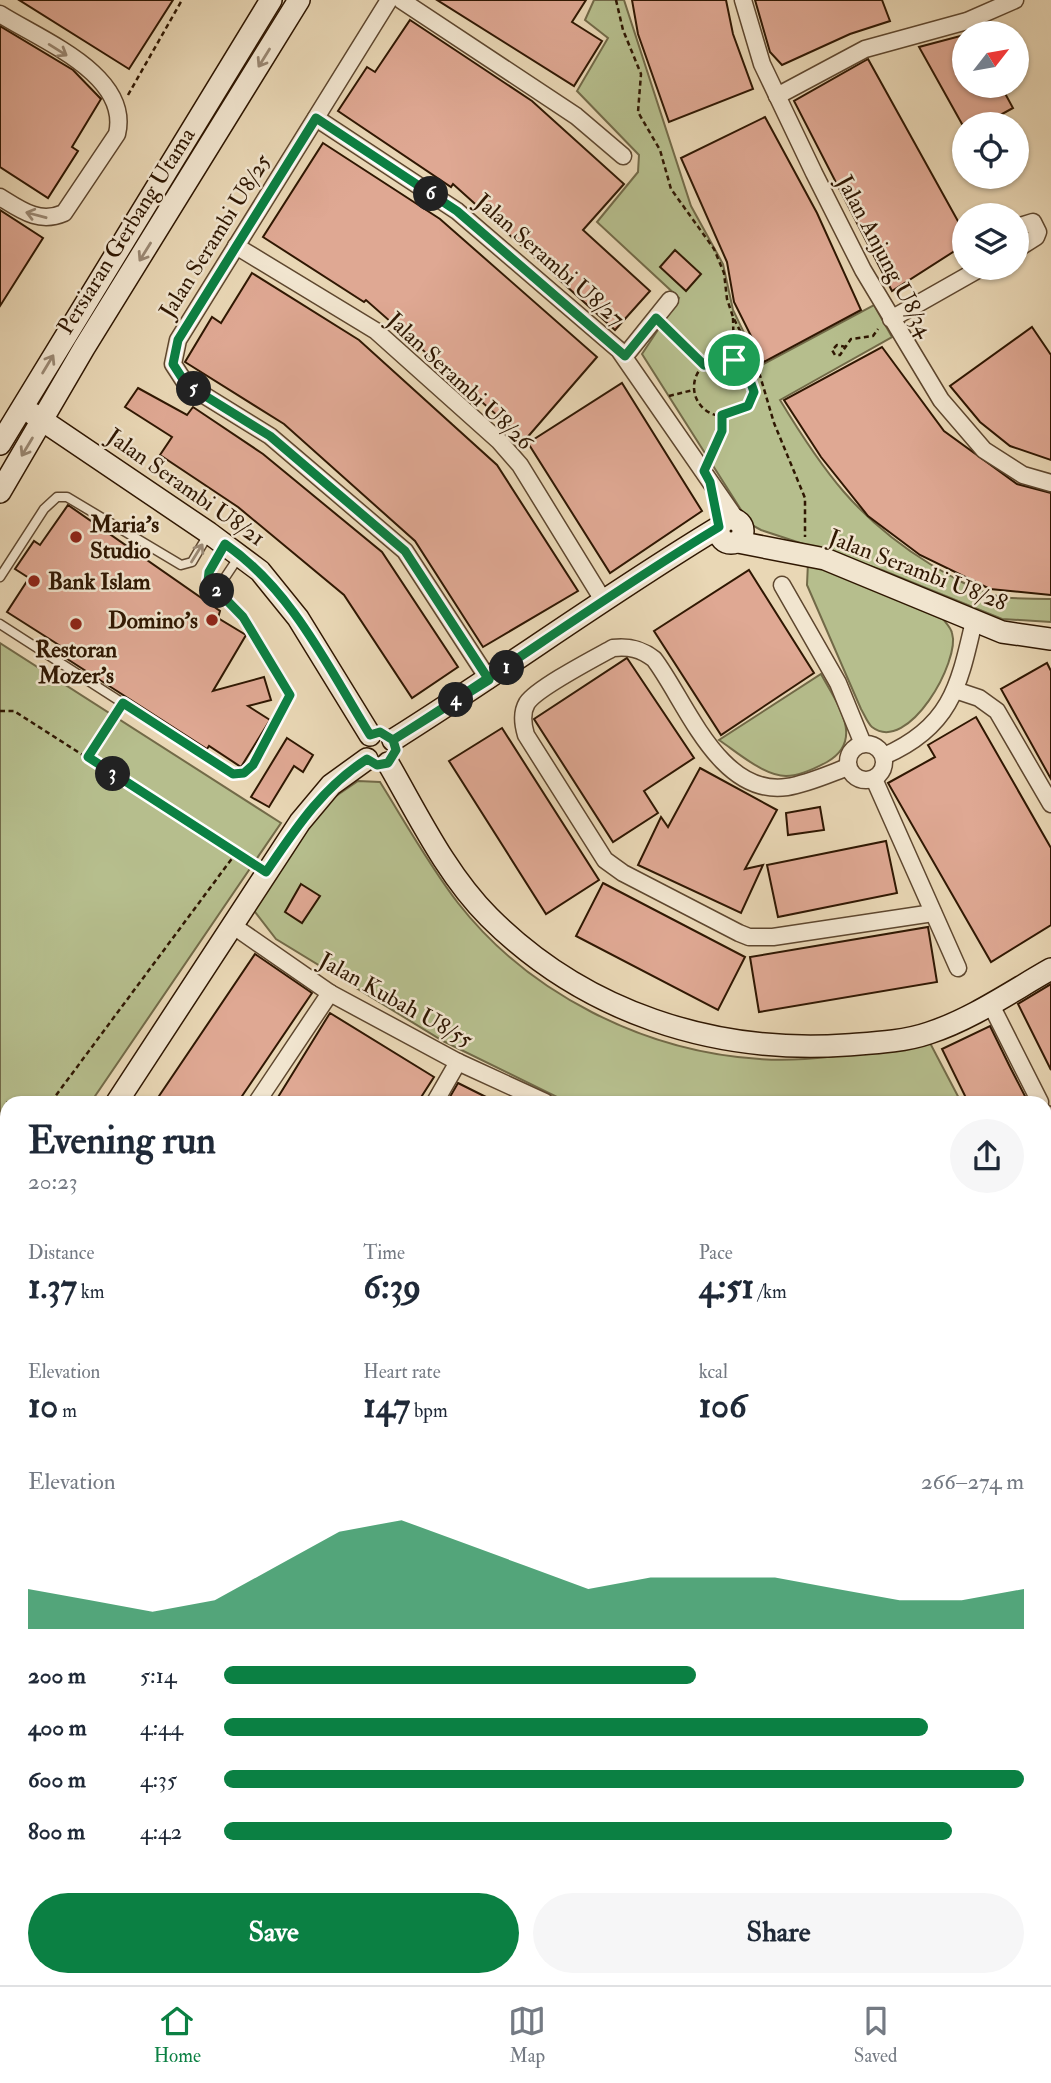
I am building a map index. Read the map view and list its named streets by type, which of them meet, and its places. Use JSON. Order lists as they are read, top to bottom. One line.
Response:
{"streets":{"street":["Persiaran Gerbang Utama","Jalan Serambi U8/25","Jalan Anjung U8/34","Jalan Serambi U8/27","Jalan Serambi U8/26","Jalan Serambi U8/21","Jalan Serambi U8/28","Jalan Kubah U8/55"]},"crossings":[["Persiaran Gerbang Utama","Jalan Serambi U8/21"],["Jalan Serambi U8/25","Jalan Serambi U8/27"],["Jalan Serambi U8/25","Jalan Serambi U8/26"],["Jalan Serambi U8/27","Jalan Serambi U8/28"]],"places":["Maria's Studio","Bank Islam","Domino's","Restoran Mozer's"],"north":"top right","page":{"pins":["6","5","2","1","4","3"],"heading":["Evening run","20:23"],"stats":[["Distance","1.37 km"],["Time","6:39"],["Pace","4:51 /km"],["Elevation","10 m"],["Heart rate","147 bpm"],["kcal","106"]],"chart":["Elevation","266–274 m"],"list":[{"name":"200 m","note":"5:14"},{"name":"400 m","note":"4:44"},{"name":"600 m","note":"4:35"},{"name":"800 m","note":"4:42"}],"buttons":["Save","Share"],"tabs":["Home","Map","Saved"]}}
